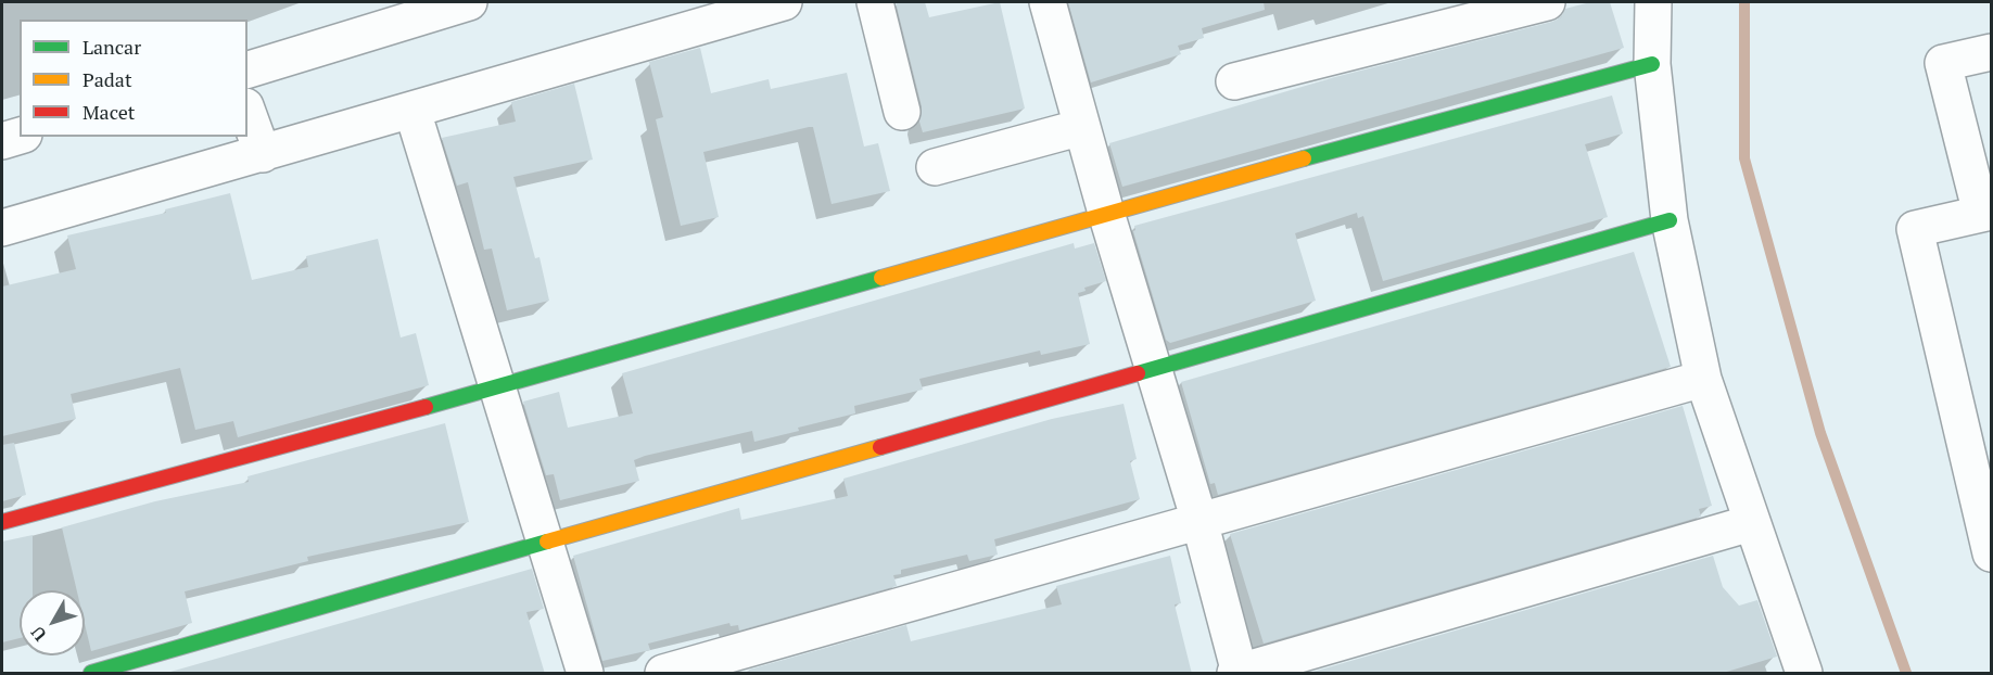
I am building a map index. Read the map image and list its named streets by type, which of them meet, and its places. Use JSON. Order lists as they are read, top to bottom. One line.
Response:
{"legend":["Lancar","Padat","Macet"],"north":"bottom left"}
